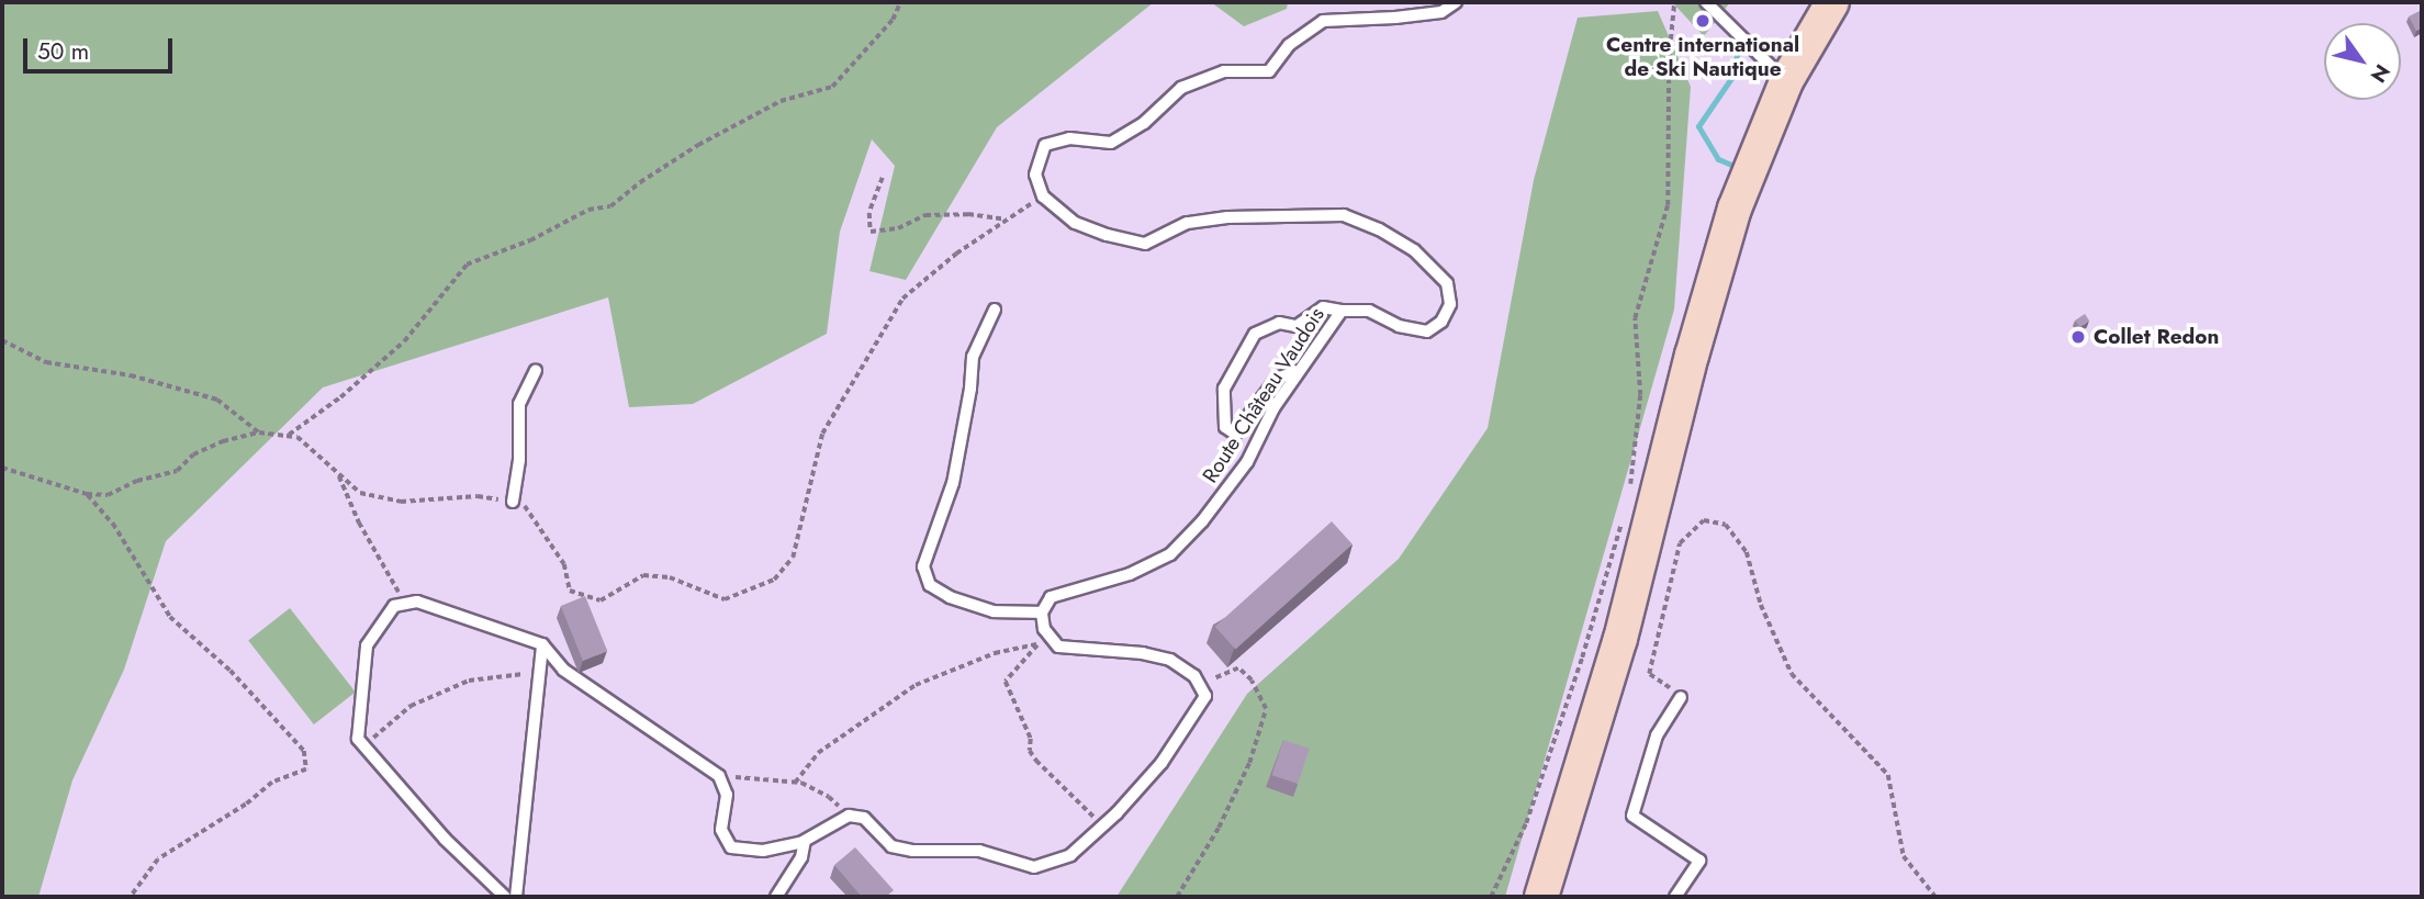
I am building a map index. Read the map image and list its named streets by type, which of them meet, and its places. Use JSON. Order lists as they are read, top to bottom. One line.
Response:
{"streets":{"lane":["Route Château Vaudois"]},"places":["Centre international de Ski Nautique","Collet Redon"],"scale_bar":"50 m","north":"bottom right"}
